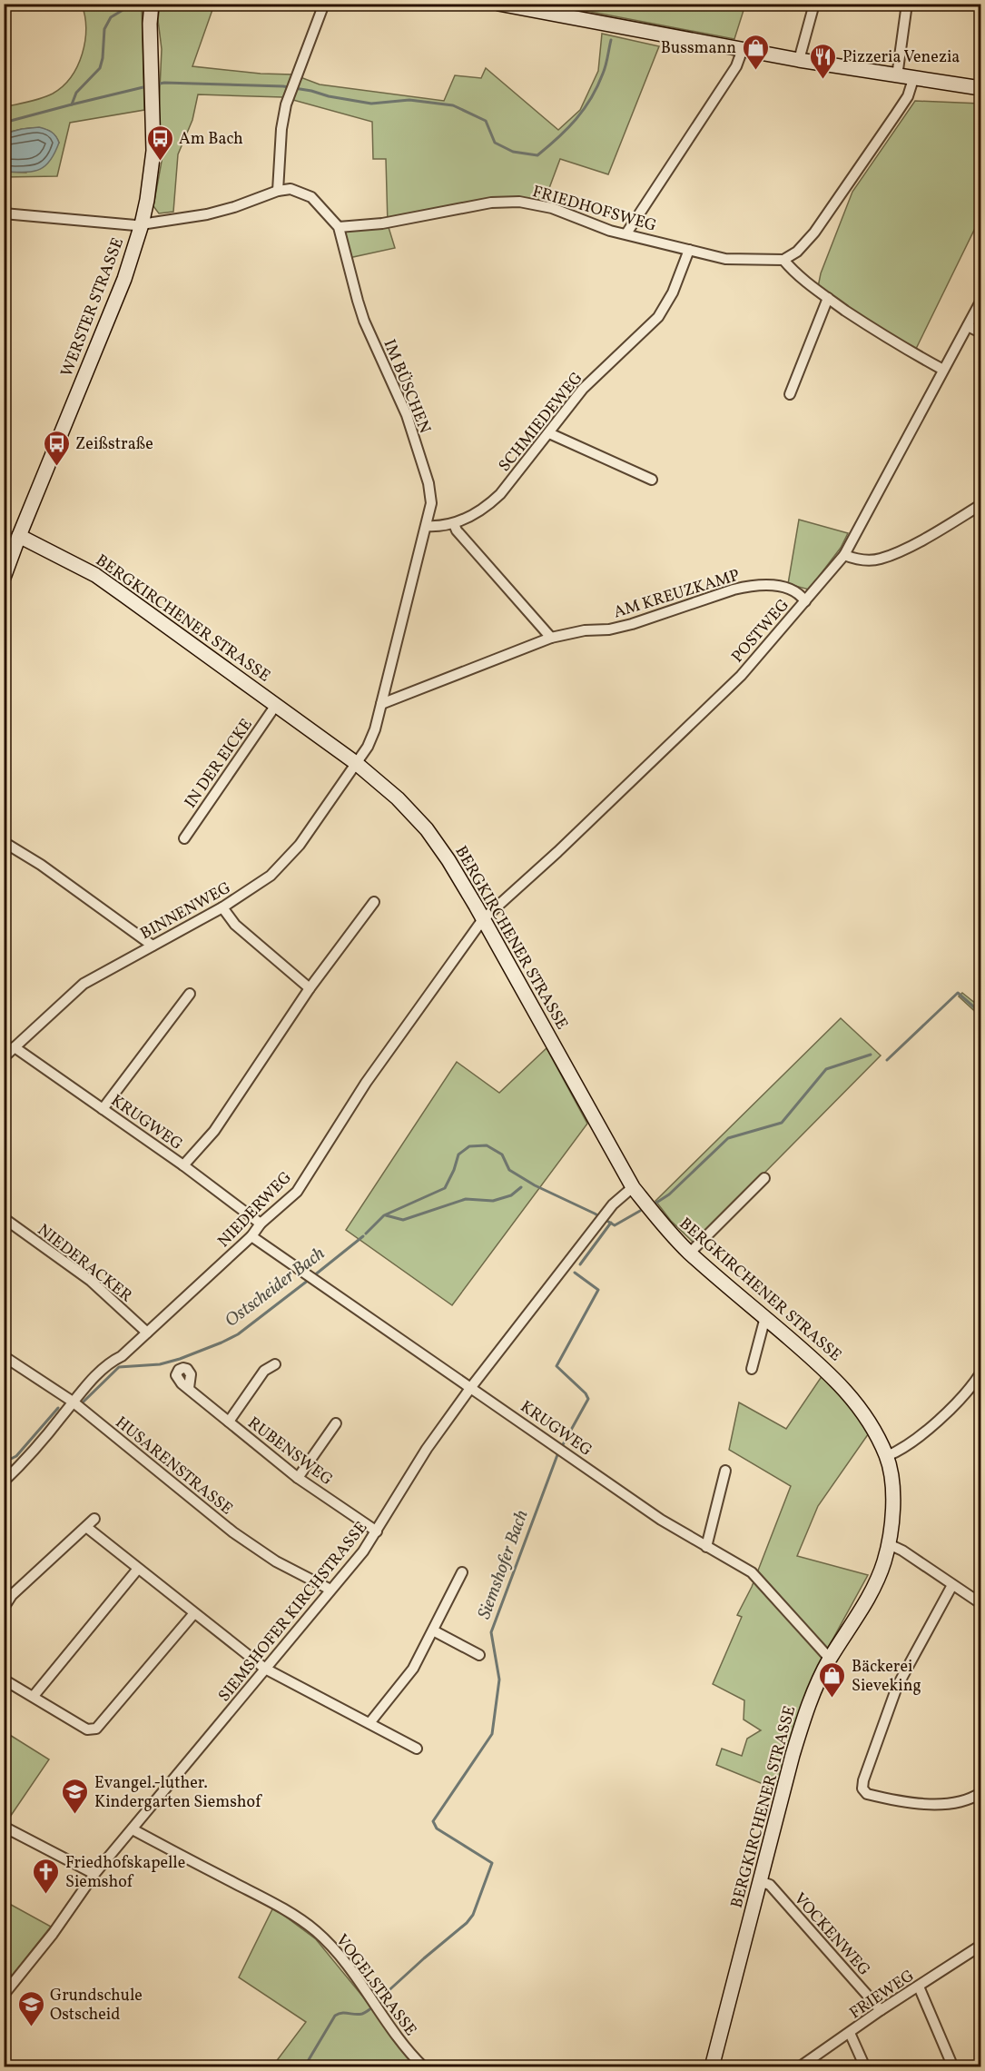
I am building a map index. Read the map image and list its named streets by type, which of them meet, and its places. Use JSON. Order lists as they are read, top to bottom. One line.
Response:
{"streets":{"street":["FRIEDHOFSWEG","WERSTER STRASSE","IM BÜSCHEN","SCHMIEDEWEG","AM KREUZKAMP","BERGKIRCHENER STRASSE","POSTWEG","IN DER EICKE","BINNENWEG","KRUGWEG","NIEDERWEG","NIEDERACKER","RUBENSWEG","HUSARENSTRASSE","SIEMSHOFER KIRCHSTRASSE","VOCKENWEG","VOGELSTRASSE","FRIEWEG"]},"crossings":[["FRIEDHOFSWEG","IM BÜSCHEN"],["FRIEDHOFSWEG","SCHMIEDEWEG"],["WERSTER STRASSE","IM BÜSCHEN"],["WERSTER STRASSE","BERGKIRCHENER STRASSE"],["IM BÜSCHEN","SCHMIEDEWEG"],["IM BÜSCHEN","AM KREUZKAMP"],["IM BÜSCHEN","BERGKIRCHENER STRASSE"],["IM BÜSCHEN","BINNENWEG"],["AM KREUZKAMP","POSTWEG"],["BERGKIRCHENER STRASSE","POSTWEG"],["BERGKIRCHENER STRASSE","IN DER EICKE"],["BERGKIRCHENER STRASSE","BINNENWEG"],["BERGKIRCHENER STRASSE","KRUGWEG"],["BERGKIRCHENER STRASSE","NIEDERWEG"],["BERGKIRCHENER STRASSE","SIEMSHOFER KIRCHSTRASSE"],["BERGKIRCHENER STRASSE","VOCKENWEG"],["POSTWEG","NIEDERWEG"],["BINNENWEG","KRUGWEG"],["KRUGWEG","NIEDERWEG"],["KRUGWEG","SIEMSHOFER KIRCHSTRASSE"],["NIEDERWEG","NIEDERACKER"],["NIEDERWEG","HUSARENSTRASSE"],["RUBENSWEG","SIEMSHOFER KIRCHSTRASSE"],["HUSARENSTRASSE","SIEMSHOFER KIRCHSTRASSE"],["SIEMSHOFER KIRCHSTRASSE","VOGELSTRASSE"],["VOCKENWEG","FRIEWEG"]],"water":["Ostscheider Bach","Siemshofer Bach"],"places":{"shop":["Bussmann","Bäckerei Sieveking"],"restaurant":["Pizzeria Venezia"],"bus stop":["Am Bach","Zeißstraße"],"school or university":["Evangel.-luther. Kindergarten Siemshof","Grundschule Ostscheid"],"church":["Friedhofskapelle Siemshof"]}}
